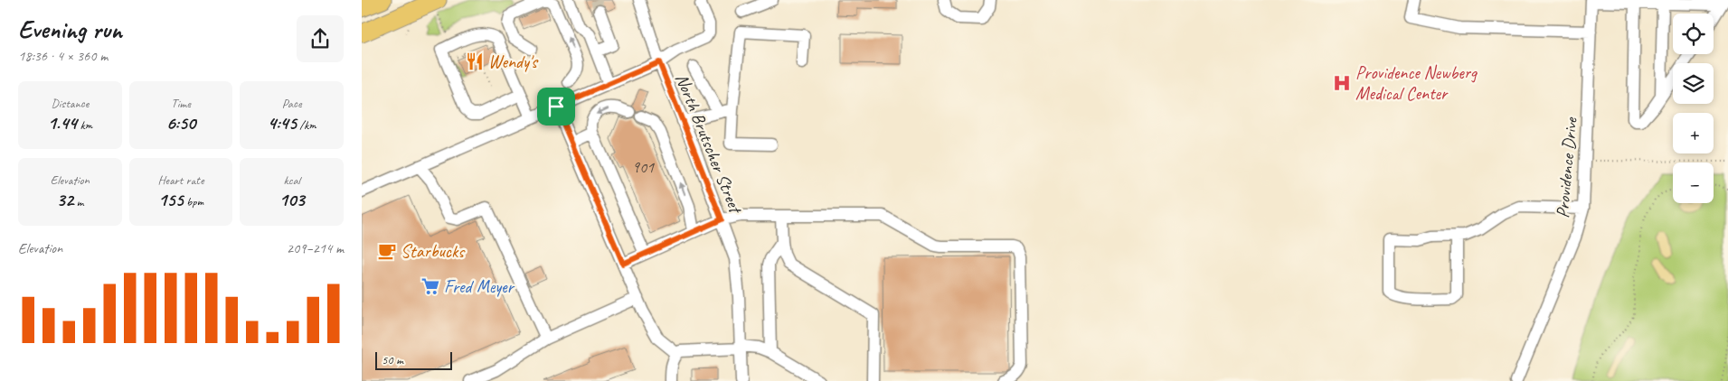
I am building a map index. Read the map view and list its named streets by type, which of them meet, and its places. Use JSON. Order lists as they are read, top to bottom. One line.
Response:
{"streets":{"street":["North Brutscher Street","Providence Drive"]},"places":{"restaurant":["Wendy's"],"hospital":["Providence Newberg Medical Center"],"cafe":["Starbucks"],"supermarket":["Fred Meyer"]},"house_numbers":["901"],"scale_bar":"50 m","page":{"heading":["Evening run","18:36 · 4 × 360 m"],"map_buttons":["+","−"],"stats":[["Distance","1.44 km"],["Time","6:50"],["Pace","4:45 /km"],["Elevation","32 m"],["Heart rate","155 bpm"],["kcal","103"]],"chart":["Elevation","209–214 m"],"scale":"50 m"}}
